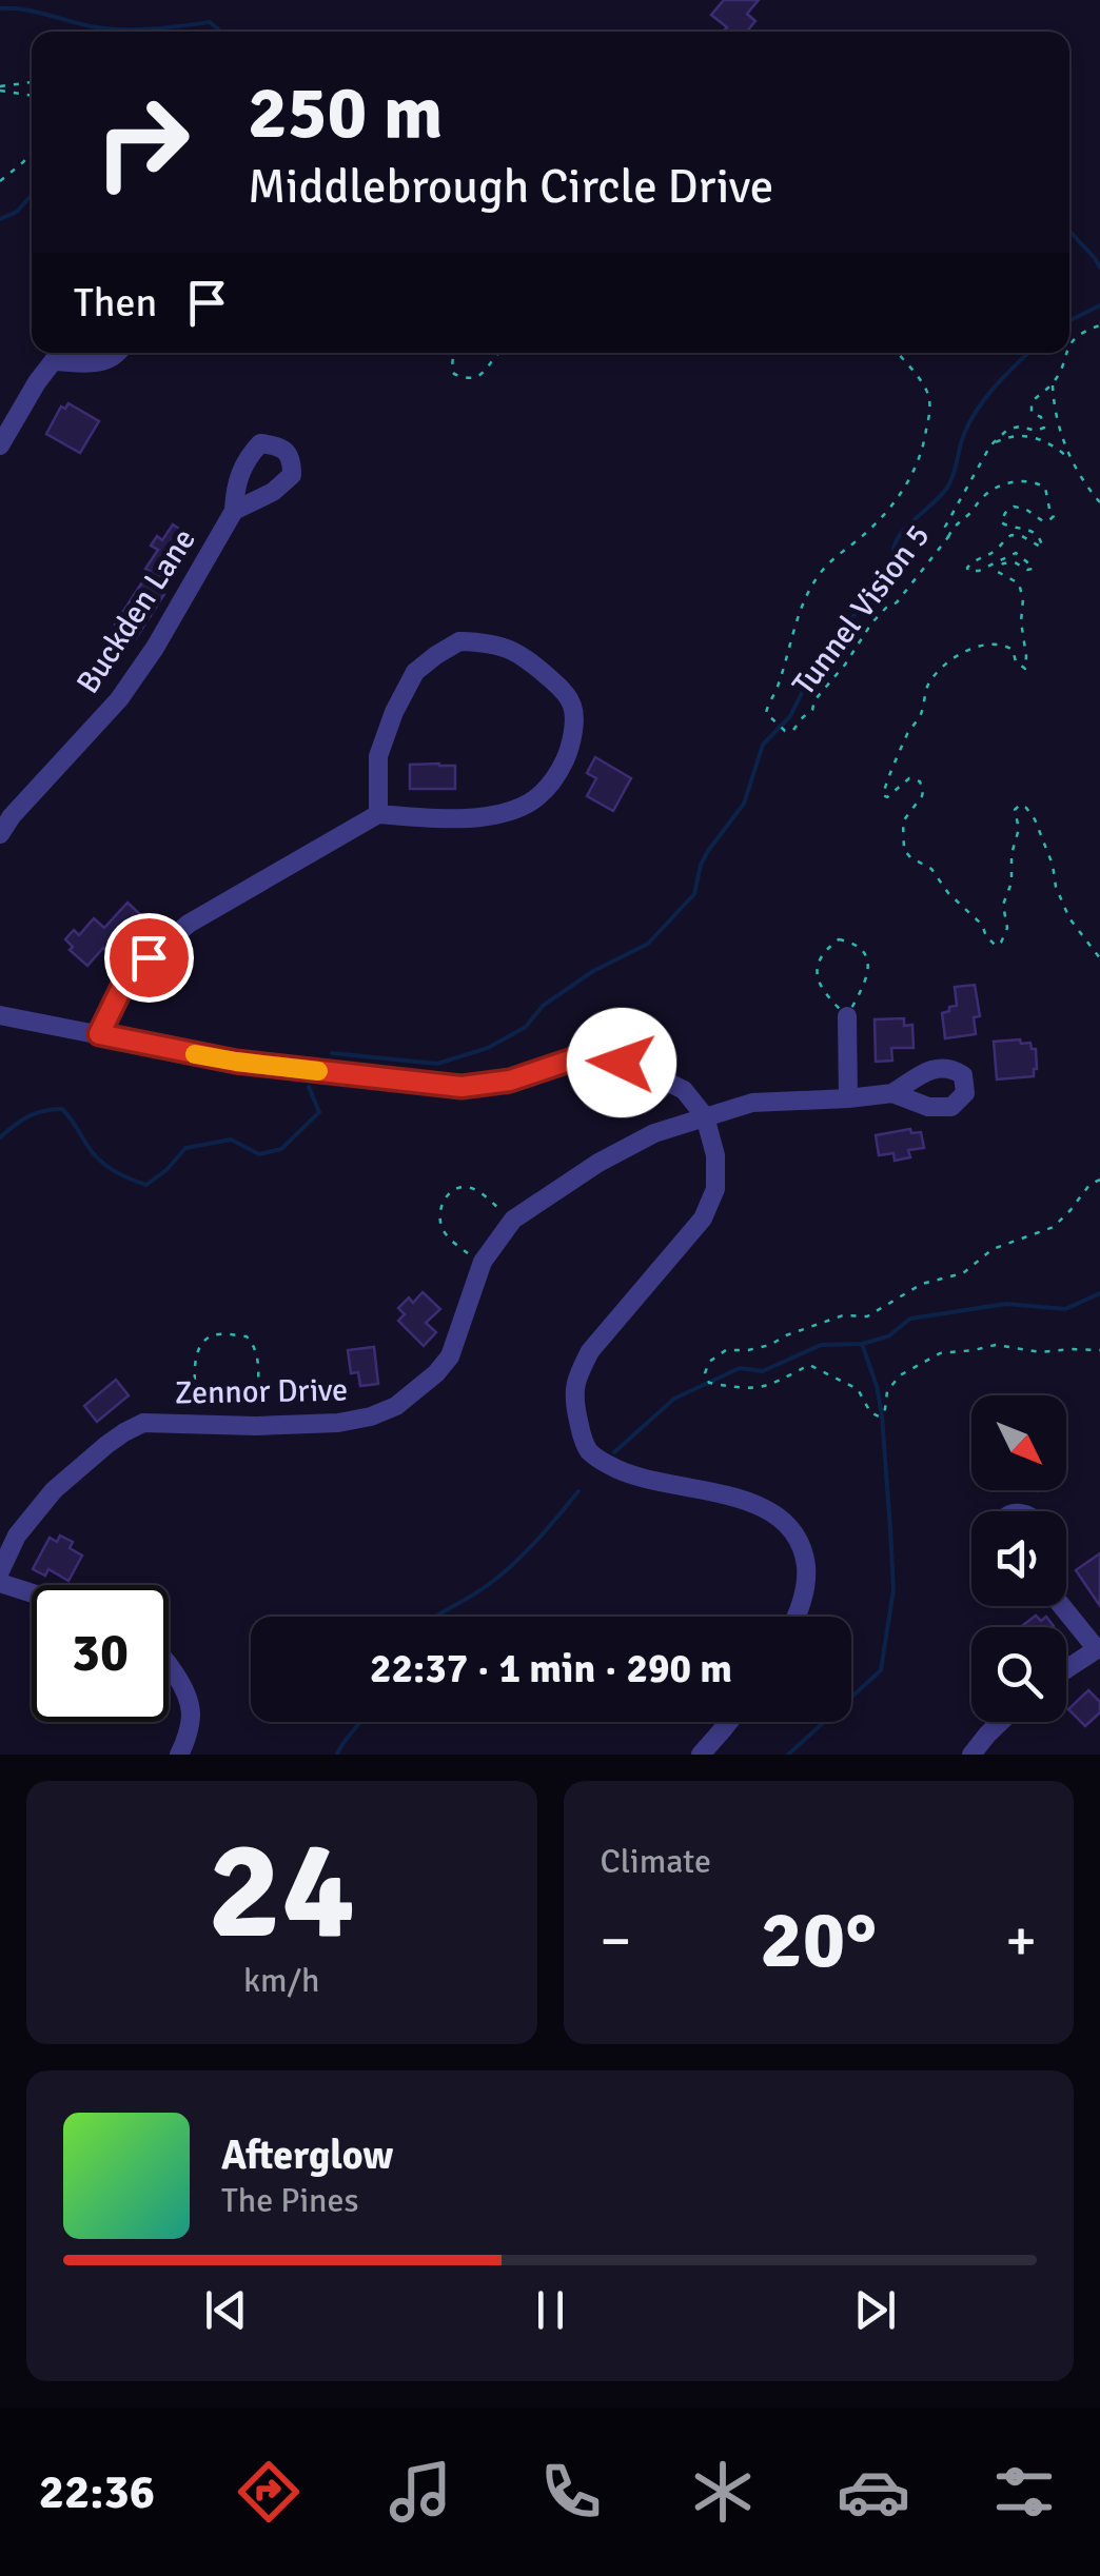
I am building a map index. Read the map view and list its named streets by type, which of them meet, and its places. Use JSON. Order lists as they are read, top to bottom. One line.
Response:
{"streets":{"street":["Buckden Lane","Zennor Drive"],"path":["Tunnel Vision 5"]},"north":"bottom right","page":{"turn":["250 m","Middlebrough Circle Drive"],"then":"Then","limit":"30","trip":"22:37 · 1 min · 290 m","tile":[["24","km/h"],"Climate"],"heat":["−","20°","+"],"song":["Afterglow","The Pines"],"tabs":"22:36"}}
